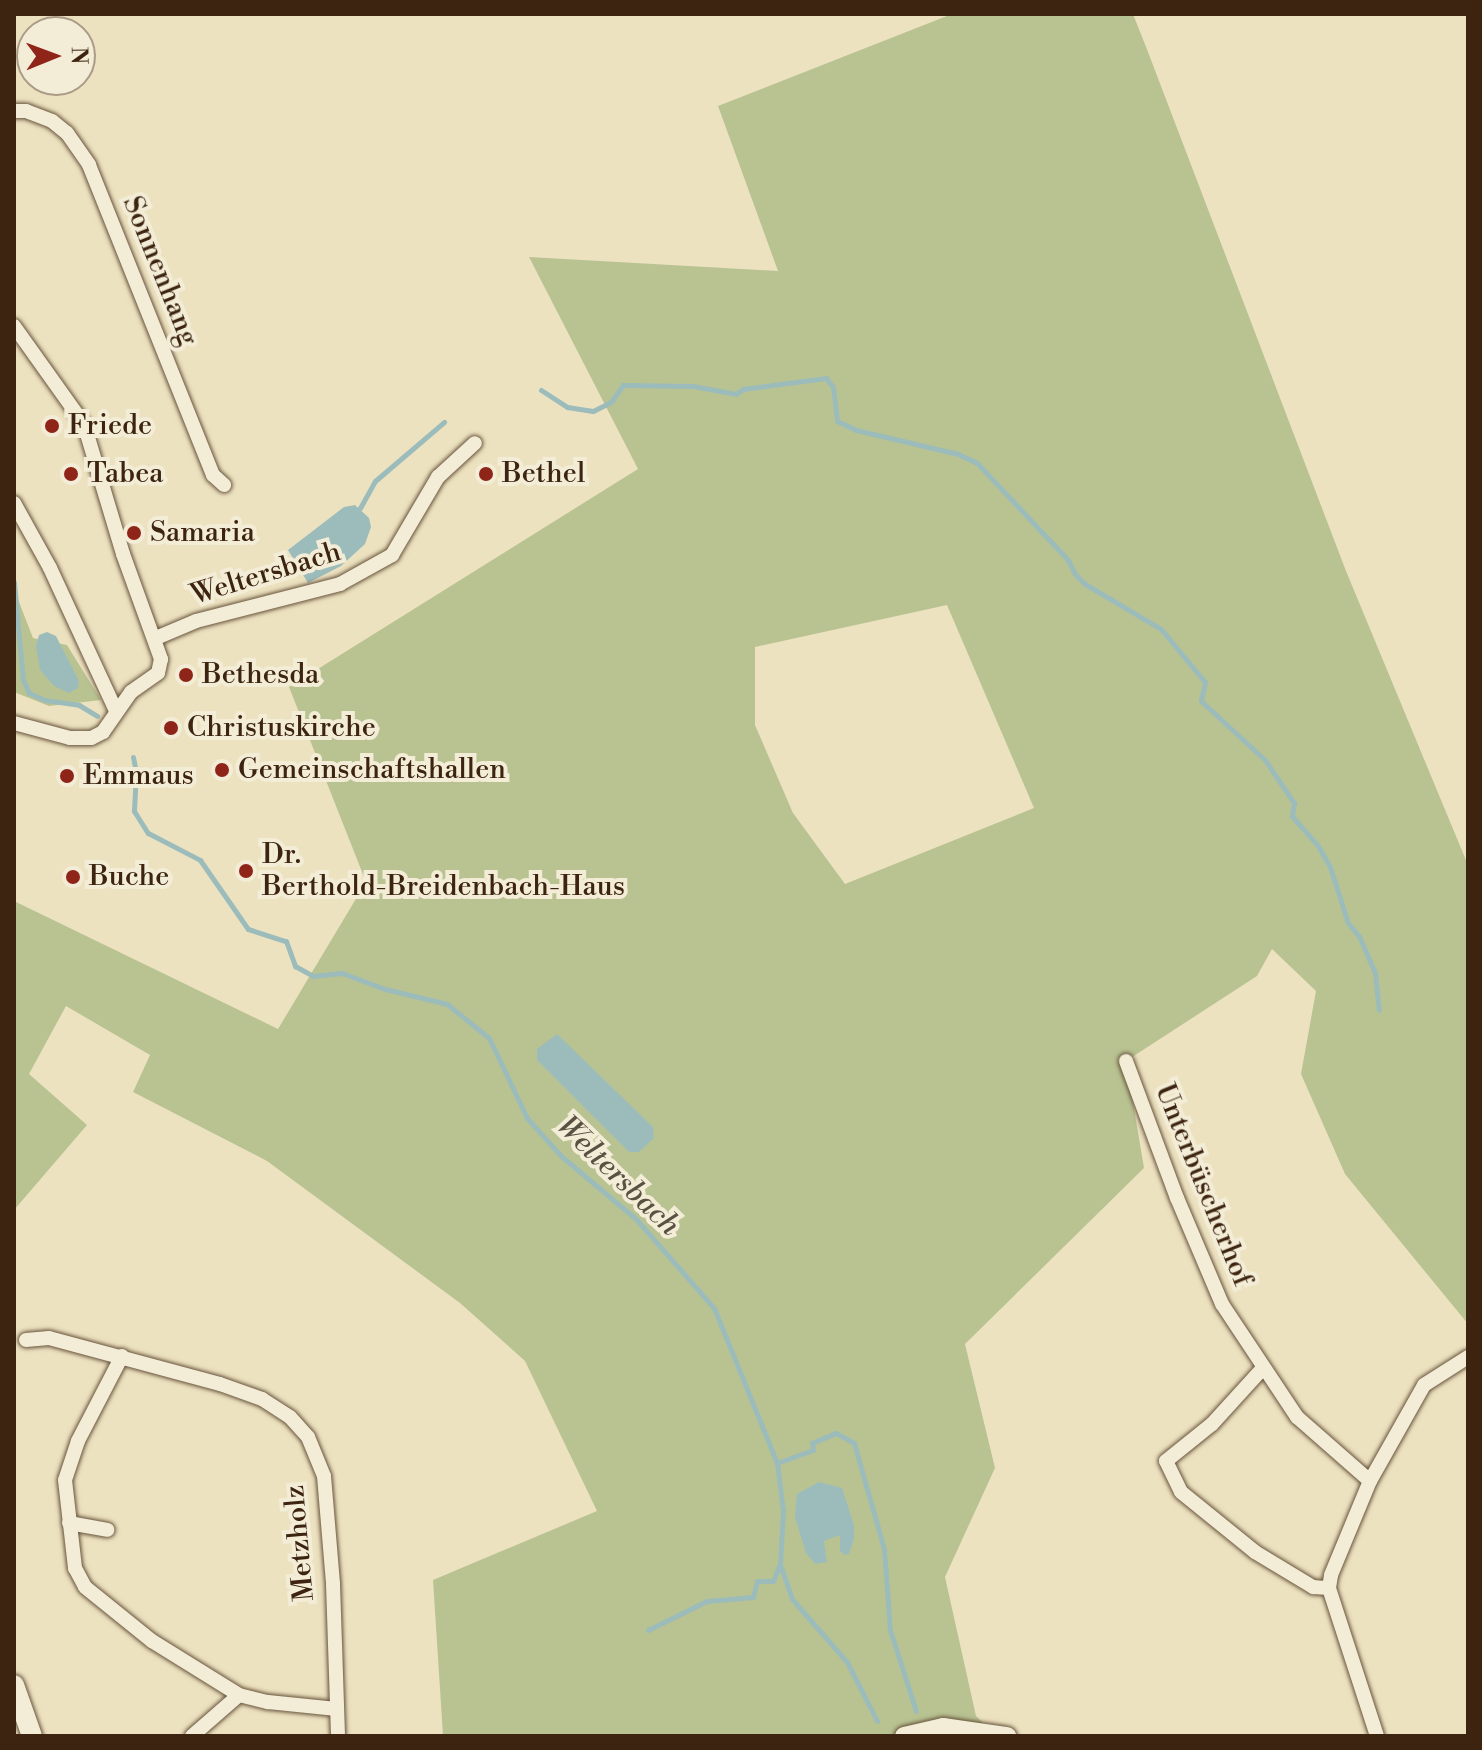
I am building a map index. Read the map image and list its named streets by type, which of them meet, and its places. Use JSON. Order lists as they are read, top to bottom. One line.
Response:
{"streets":{"street":["Sonnenhang","Weltersbach","Unterbüscherhof","Metzholz"]},"water":["Weltersbach"],"places":["Friede","Tabea","Bethel","Samaria","Bethesda","Christuskirche","Gemeinschaftshallen","Emmaus","Dr. Berthold-Breidenbach-Haus","Buche"],"north":"right"}
